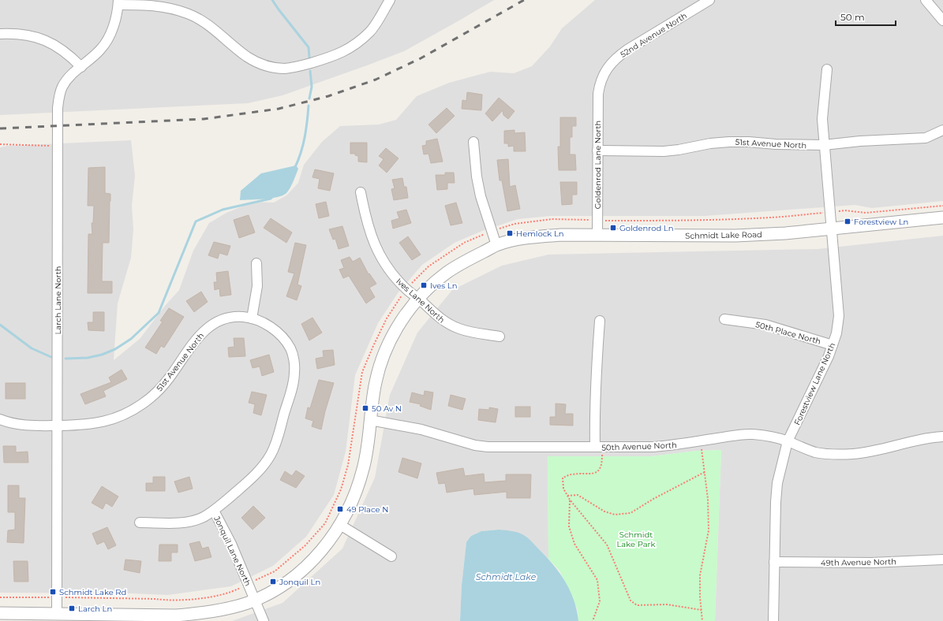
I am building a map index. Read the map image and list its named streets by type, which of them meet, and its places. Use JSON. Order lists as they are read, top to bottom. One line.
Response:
{"streets":{"street":["52nd Avenue North","51st Avenue North","Goldenrod Lane North","Schmidt Lake Road","Larch Lane North","Ives Lane North","50th Place North","Forestview Lane North","50th Avenue North","Jonquil Lane North","49th Avenue North"]},"crossings":[["52nd Avenue North","Goldenrod Lane North"],["51st Avenue North","Goldenrod Lane North"],["51st Avenue North","Larch Lane North"],["51st Avenue North","Forestview Lane North"],["51st Avenue North","Jonquil Lane North"],["Goldenrod Lane North","Schmidt Lake Road"],["Schmidt Lake Road","Larch Lane North"],["Schmidt Lake Road","Ives Lane North"],["Schmidt Lake Road","Forestview Lane North"],["Schmidt Lake Road","50th Avenue North"],["Schmidt Lake Road","Jonquil Lane North"],["50th Place North","Forestview Lane North"],["Forestview Lane North","50th Avenue North"],["Forestview Lane North","49th Avenue North"]],"water":["Schmidt Lake"],"parks":["Schmidt Lake Park"],"places":{"transit":["Forestview Ln","Goldenrod Ln","Hemlock Ln","Ives Ln","50 Av N","49 Place N","Jonquil Ln","Schmidt Lake Rd","Larch Ln"]},"scale_bar":"50 m"}
